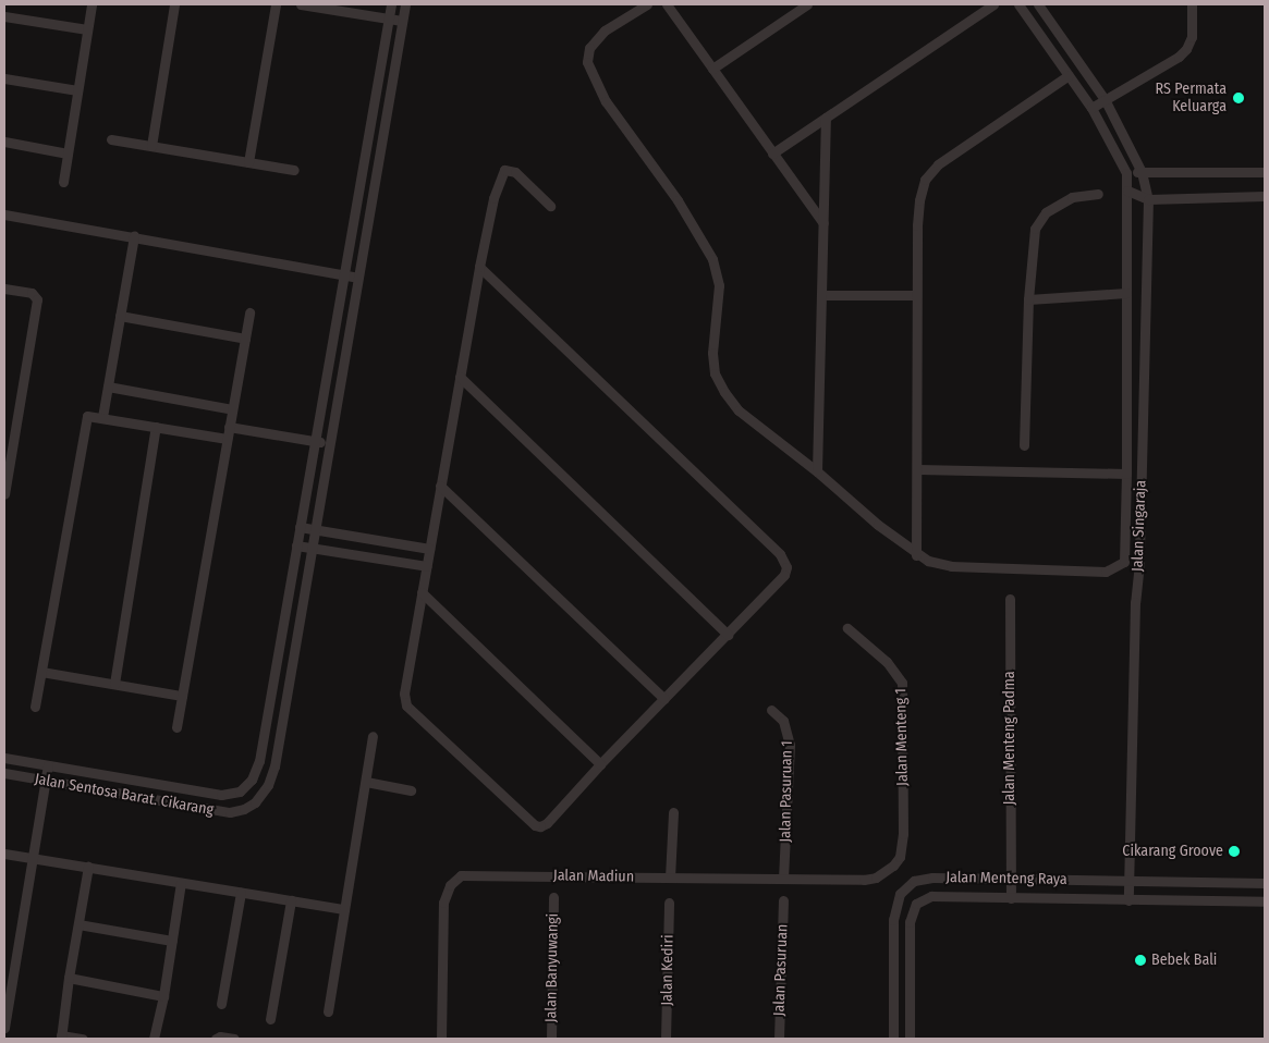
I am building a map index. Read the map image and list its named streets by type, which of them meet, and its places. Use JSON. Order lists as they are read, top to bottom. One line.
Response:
{"streets":{"street":["Jalan Singaraja","Jalan Menteng 1","Jalan Menteng Padma","Jalan Pasuruan 1","Jalan Sentosa Barat. Cikarang","Jalan Madiun","Jalan Menteng Raya","Jalan Banyuwangi","Jalan Kediri","Jalan Pasuruan"]},"crossings":[["Jalan Singaraja","Jalan Menteng Raya"],["Jalan Menteng 1","Jalan Madiun"],["Jalan Menteng Padma","Jalan Menteng Raya"],["Jalan Pasuruan 1","Jalan Madiun"]],"places":["RS Permata Keluarga","Cikarang Groove","Bebek Bali"]}
